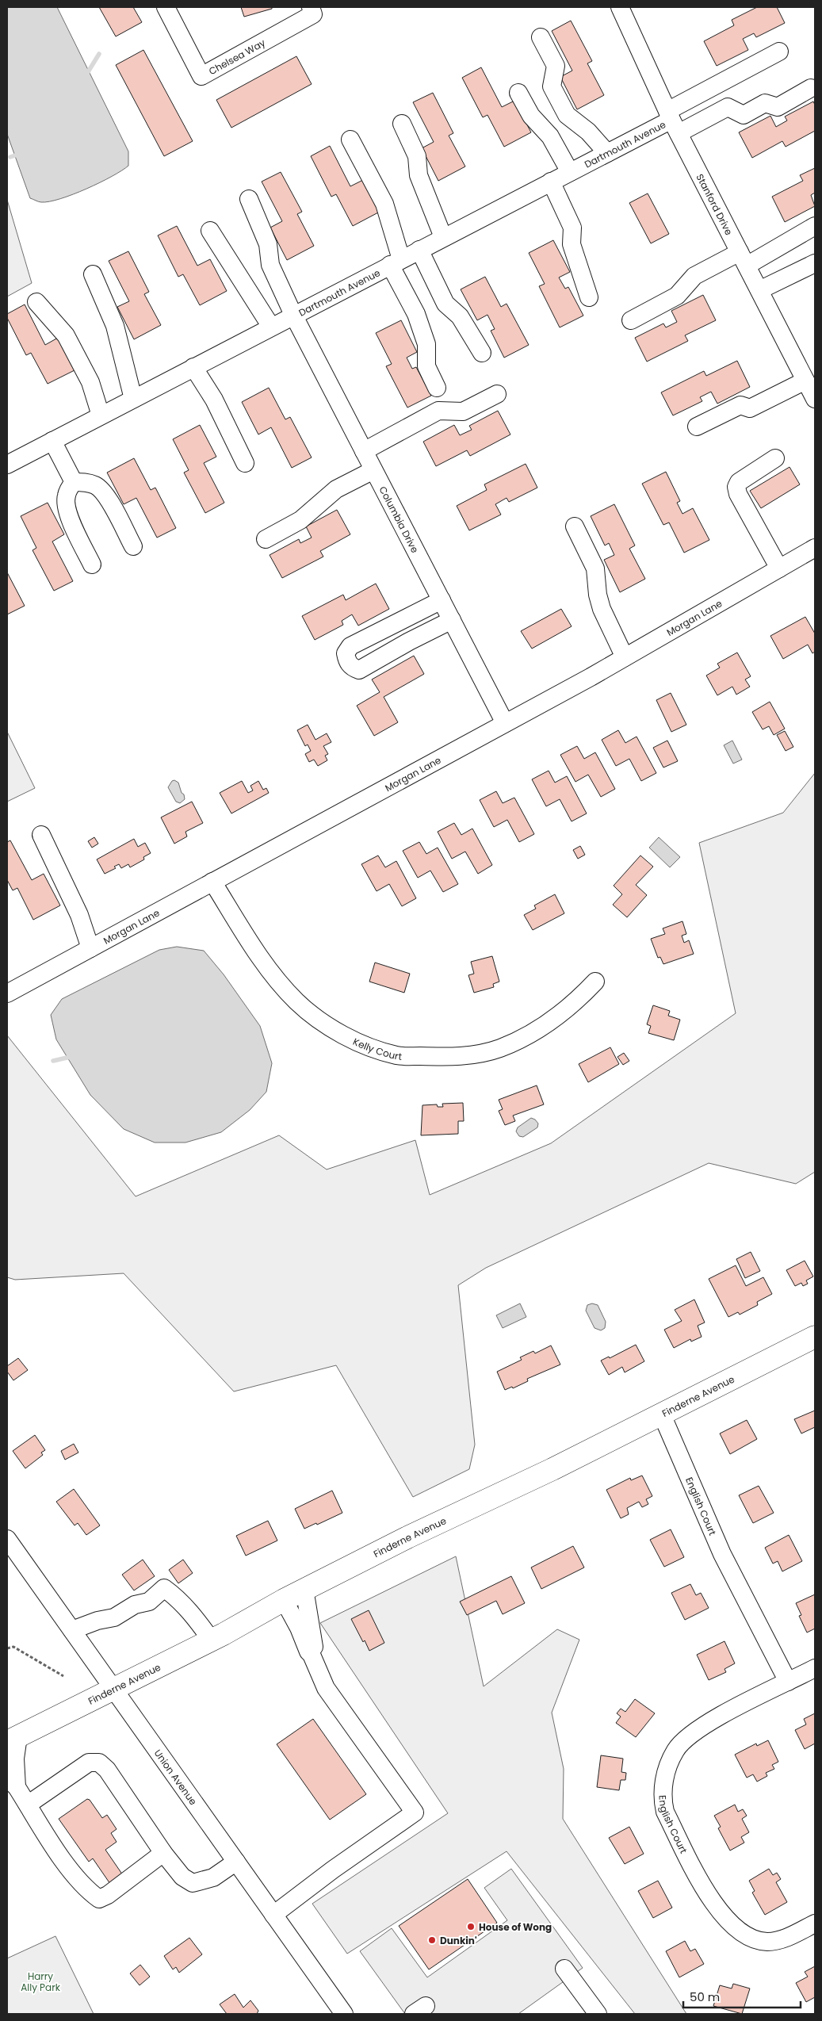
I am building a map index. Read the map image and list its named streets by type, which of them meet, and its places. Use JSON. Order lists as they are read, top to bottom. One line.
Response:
{"streets":{"main road":["Finderne Avenue"],"street":["Chelsea Way","Dartmouth Avenue","Stanford Drive","Columbia Drive","Morgan Lane","Kelly Court","English Court","Union Avenue"]},"crossings":[["Dartmouth Avenue","Stanford Drive"],["Dartmouth Avenue","Columbia Drive"],["Columbia Drive","Morgan Lane"],["Morgan Lane","Kelly Court"],["Finderne Avenue","English Court"],["Finderne Avenue","Union Avenue"]],"parks":["Harry Ally Park"],"places":["House of Wong","Dunkin'"],"scale_bar":"50 m"}
